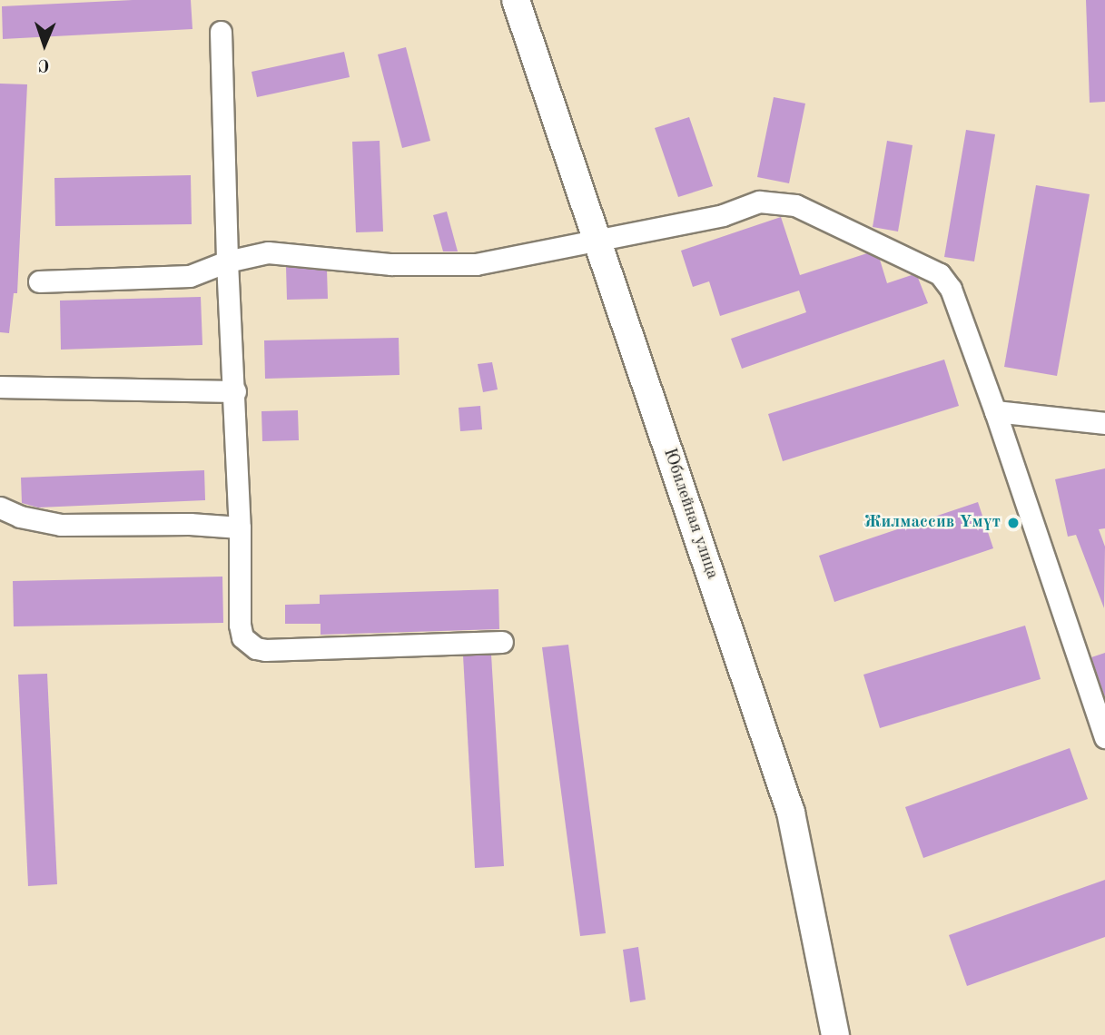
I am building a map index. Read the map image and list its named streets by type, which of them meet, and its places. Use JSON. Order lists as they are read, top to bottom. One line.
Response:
{"streets":{"main road":["Юбилейная улица"]},"places":["Жилмассив Үмүт"],"north":"bottom"}
